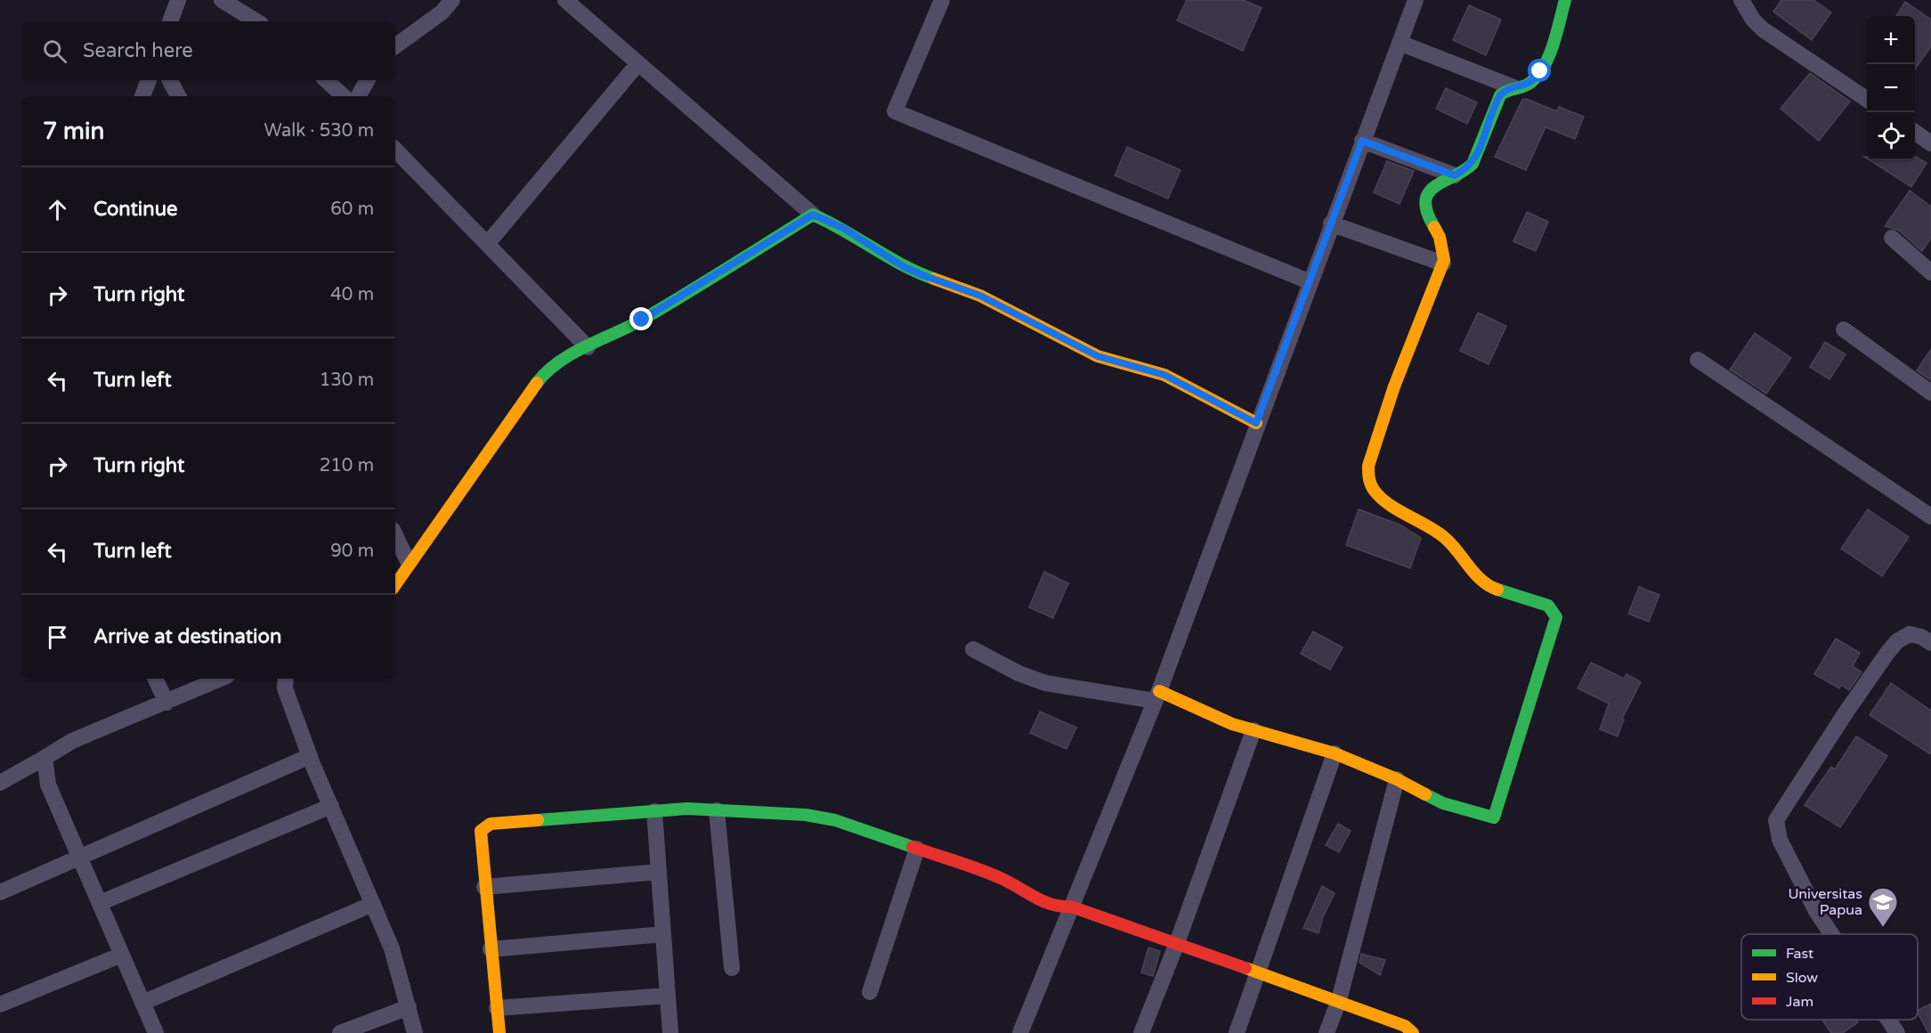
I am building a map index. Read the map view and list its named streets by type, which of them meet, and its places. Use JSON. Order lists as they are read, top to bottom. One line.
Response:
{"places":{"school or university":["Universitas Papua"]},"legend":["Fast","Slow","Jam"],"page":{"map_buttons":["+","−"],"search":"Search here","heading":["7 min","Walk · 530 m"],"list":[["Continue","60 m"],["Turn right","40 m"],["Turn left","130 m"],["Turn right","210 m"],["Turn left","90 m"],"Arrive at destination"]}}
